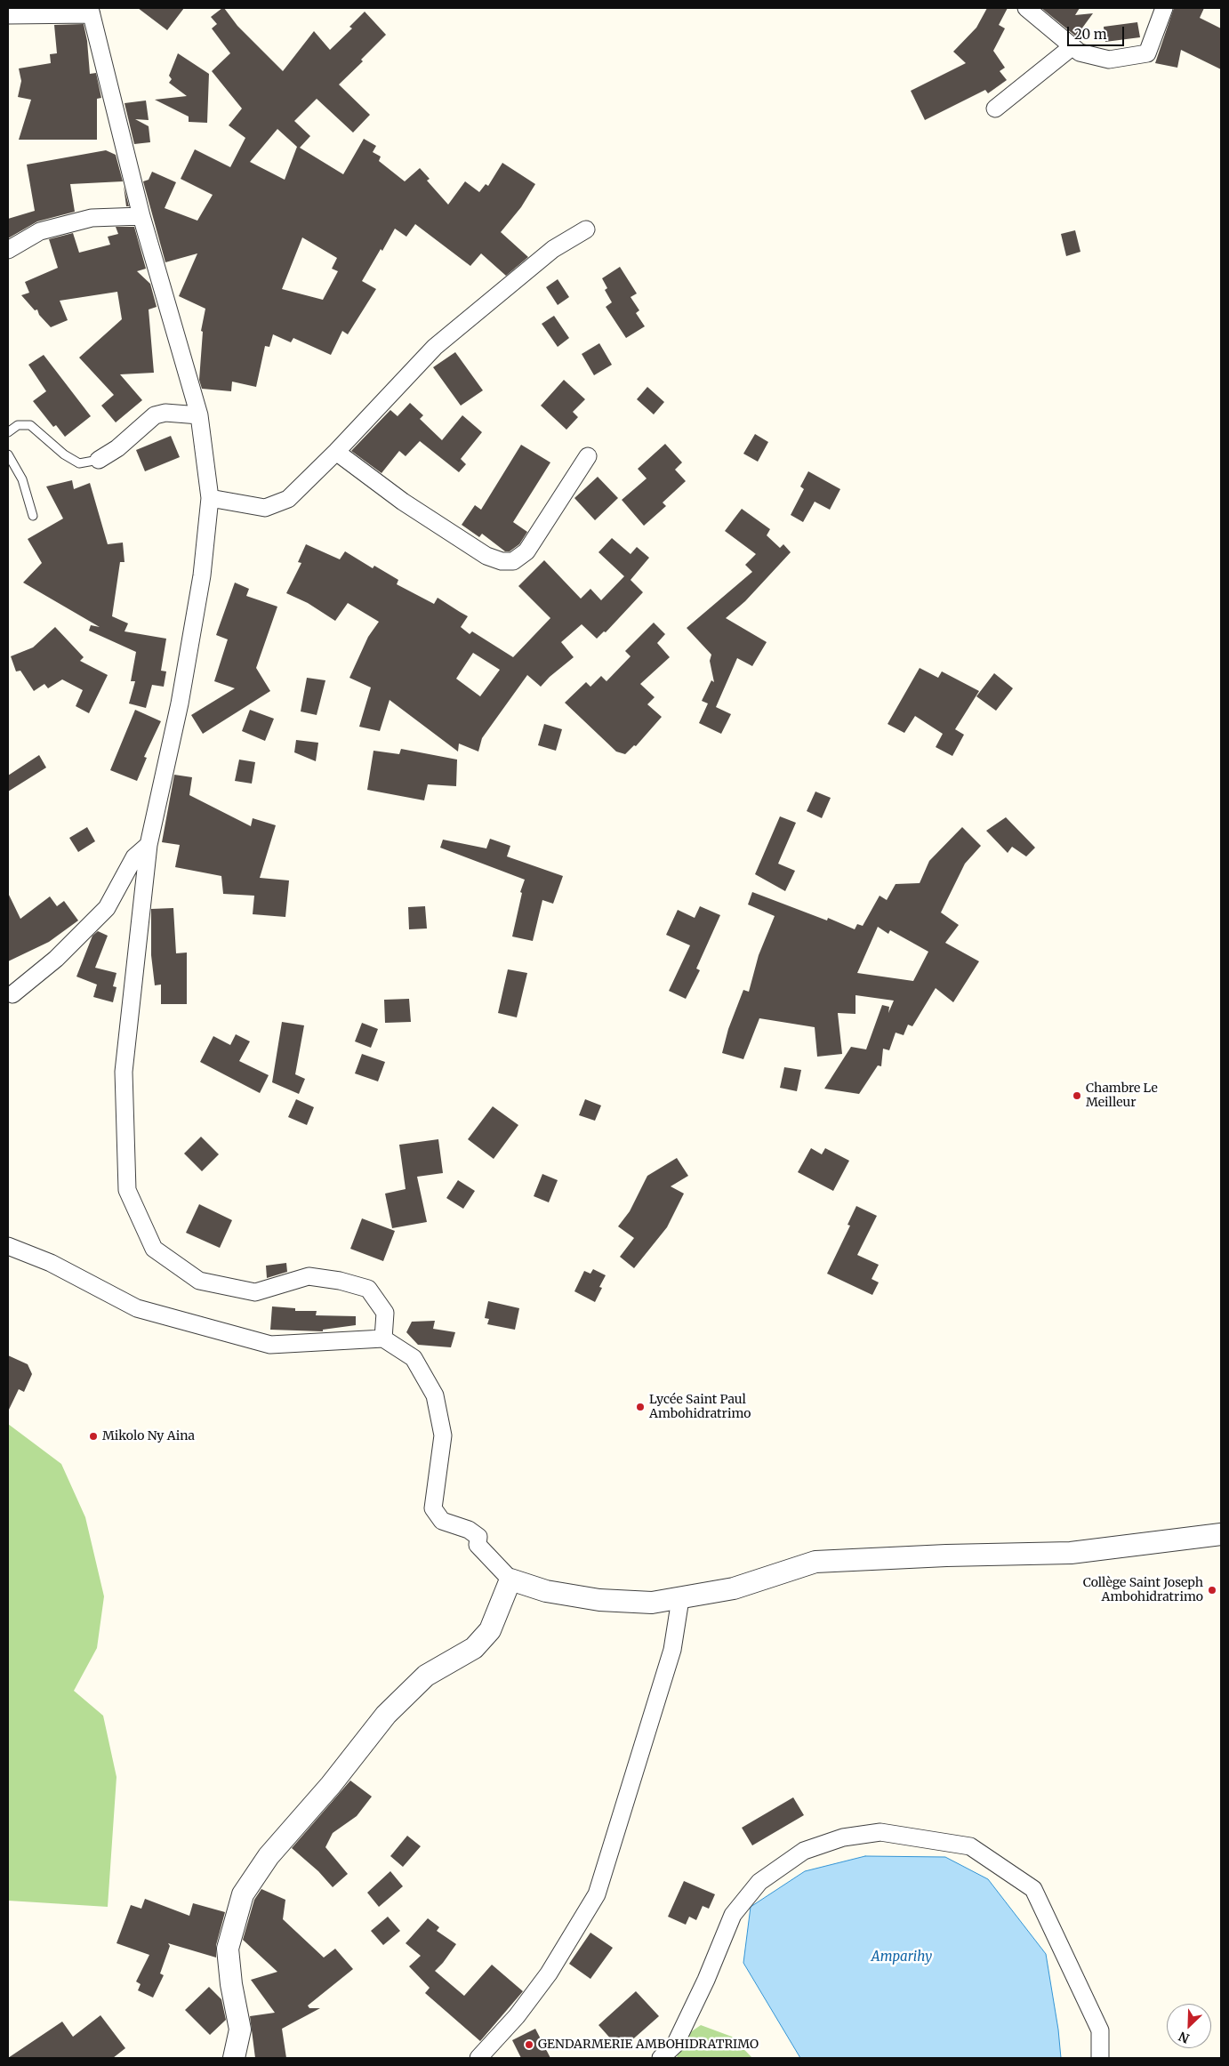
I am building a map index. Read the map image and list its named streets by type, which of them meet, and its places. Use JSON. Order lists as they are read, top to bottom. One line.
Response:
{"water":["Amparihy"],"places":["Chambre Le Meilleur","Lycée Saint Paul Ambohidratrimo","Mikolo Ny Aina","Collège Saint Joseph Ambohidratrimo","GENDARMERIE AMBOHIDRATRIMO"],"scale_bar":"20 m","north":"bottom left"}
